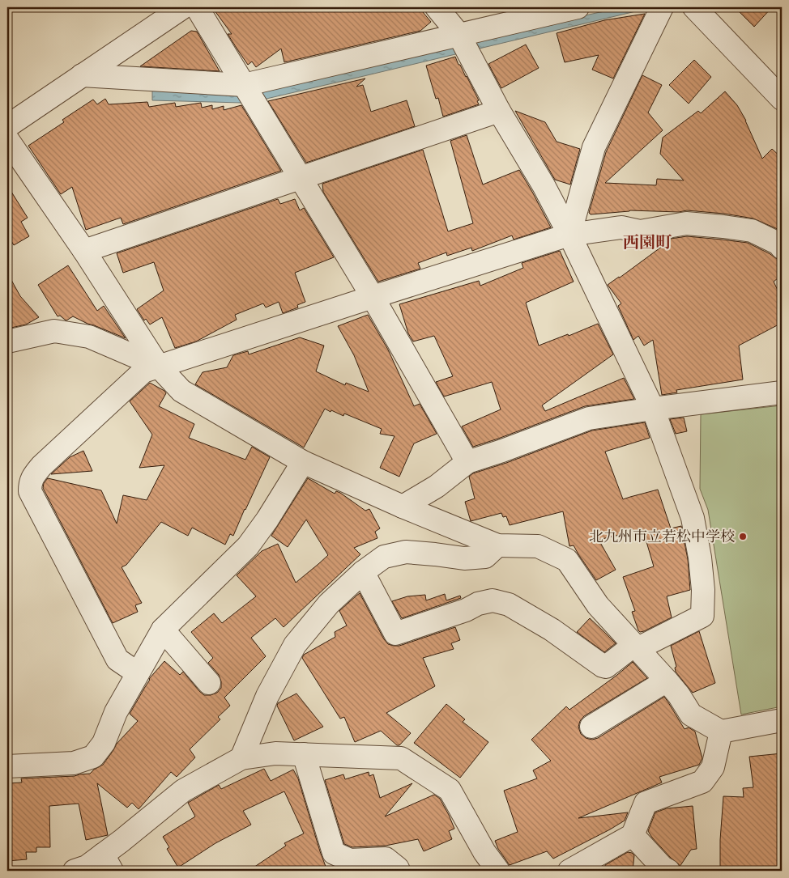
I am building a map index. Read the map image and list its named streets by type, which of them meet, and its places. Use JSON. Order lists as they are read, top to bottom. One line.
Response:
{"districts":["西園町"],"places":["北九州市立若松中学校"]}
